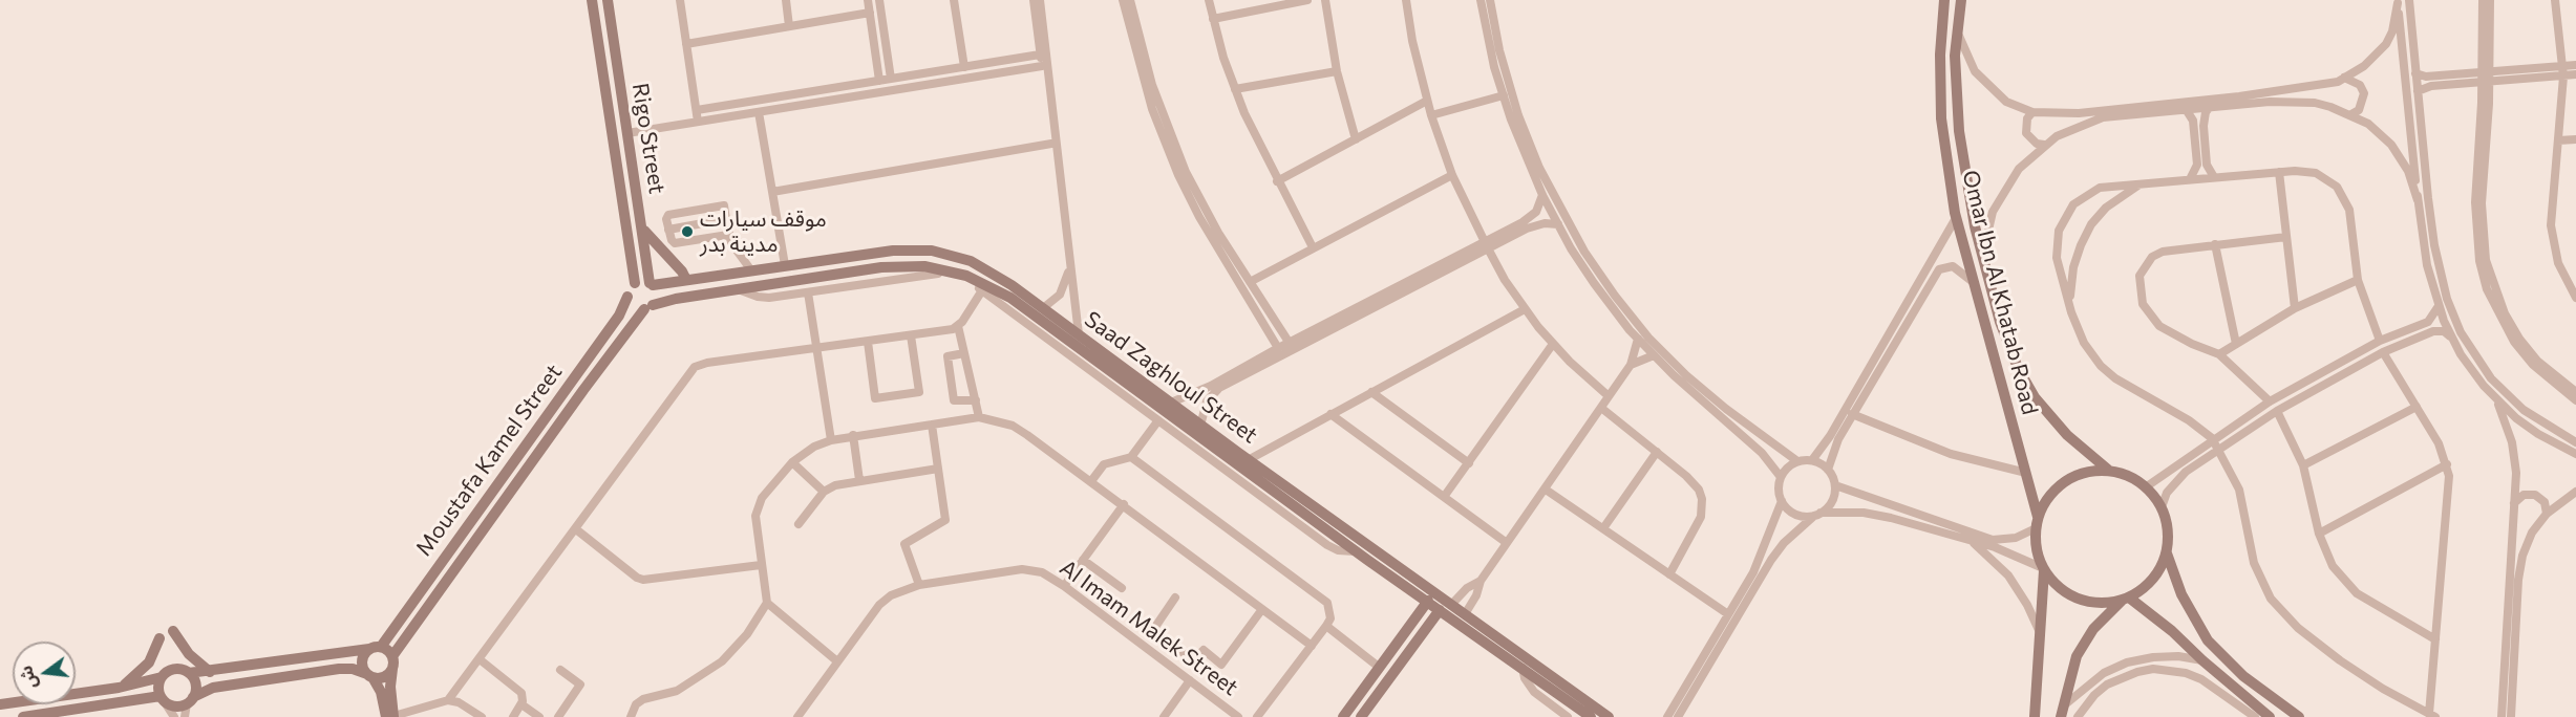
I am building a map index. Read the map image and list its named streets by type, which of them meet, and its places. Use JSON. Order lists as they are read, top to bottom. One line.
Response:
{"streets":{"street":["Rigo Street","Omar Ibn Al Khatab Road","Saad Zaghloul Street","Moustafa Kamel Street","Al Imam Malek Street"]},"crossings":[["Rigo Street","Saad Zaghloul Street"],["Rigo Street","Moustafa Kamel Street"],["Saad Zaghloul Street","Moustafa Kamel Street"]],"places":["موقف سيارات مدينة بدر"],"north":"left"}
